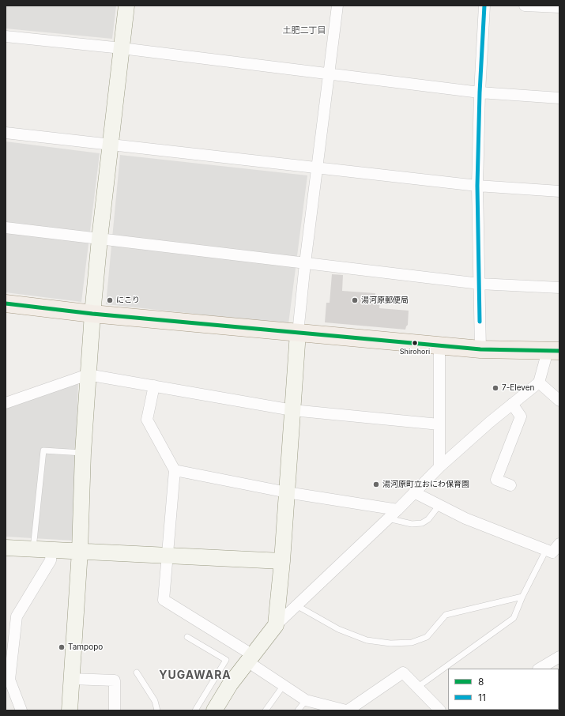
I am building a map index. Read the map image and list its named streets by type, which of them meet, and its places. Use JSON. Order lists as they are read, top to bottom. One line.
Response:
{"districts":["土肥二丁目","YUGAWARA"],"places":["にこり","湯河原郵便局","Shirohori","7-Eleven","湯河原町立おにわ保育園","Tampopo"],"lines":["transit line 11","transit line 8"],"legend":["8","11"]}
